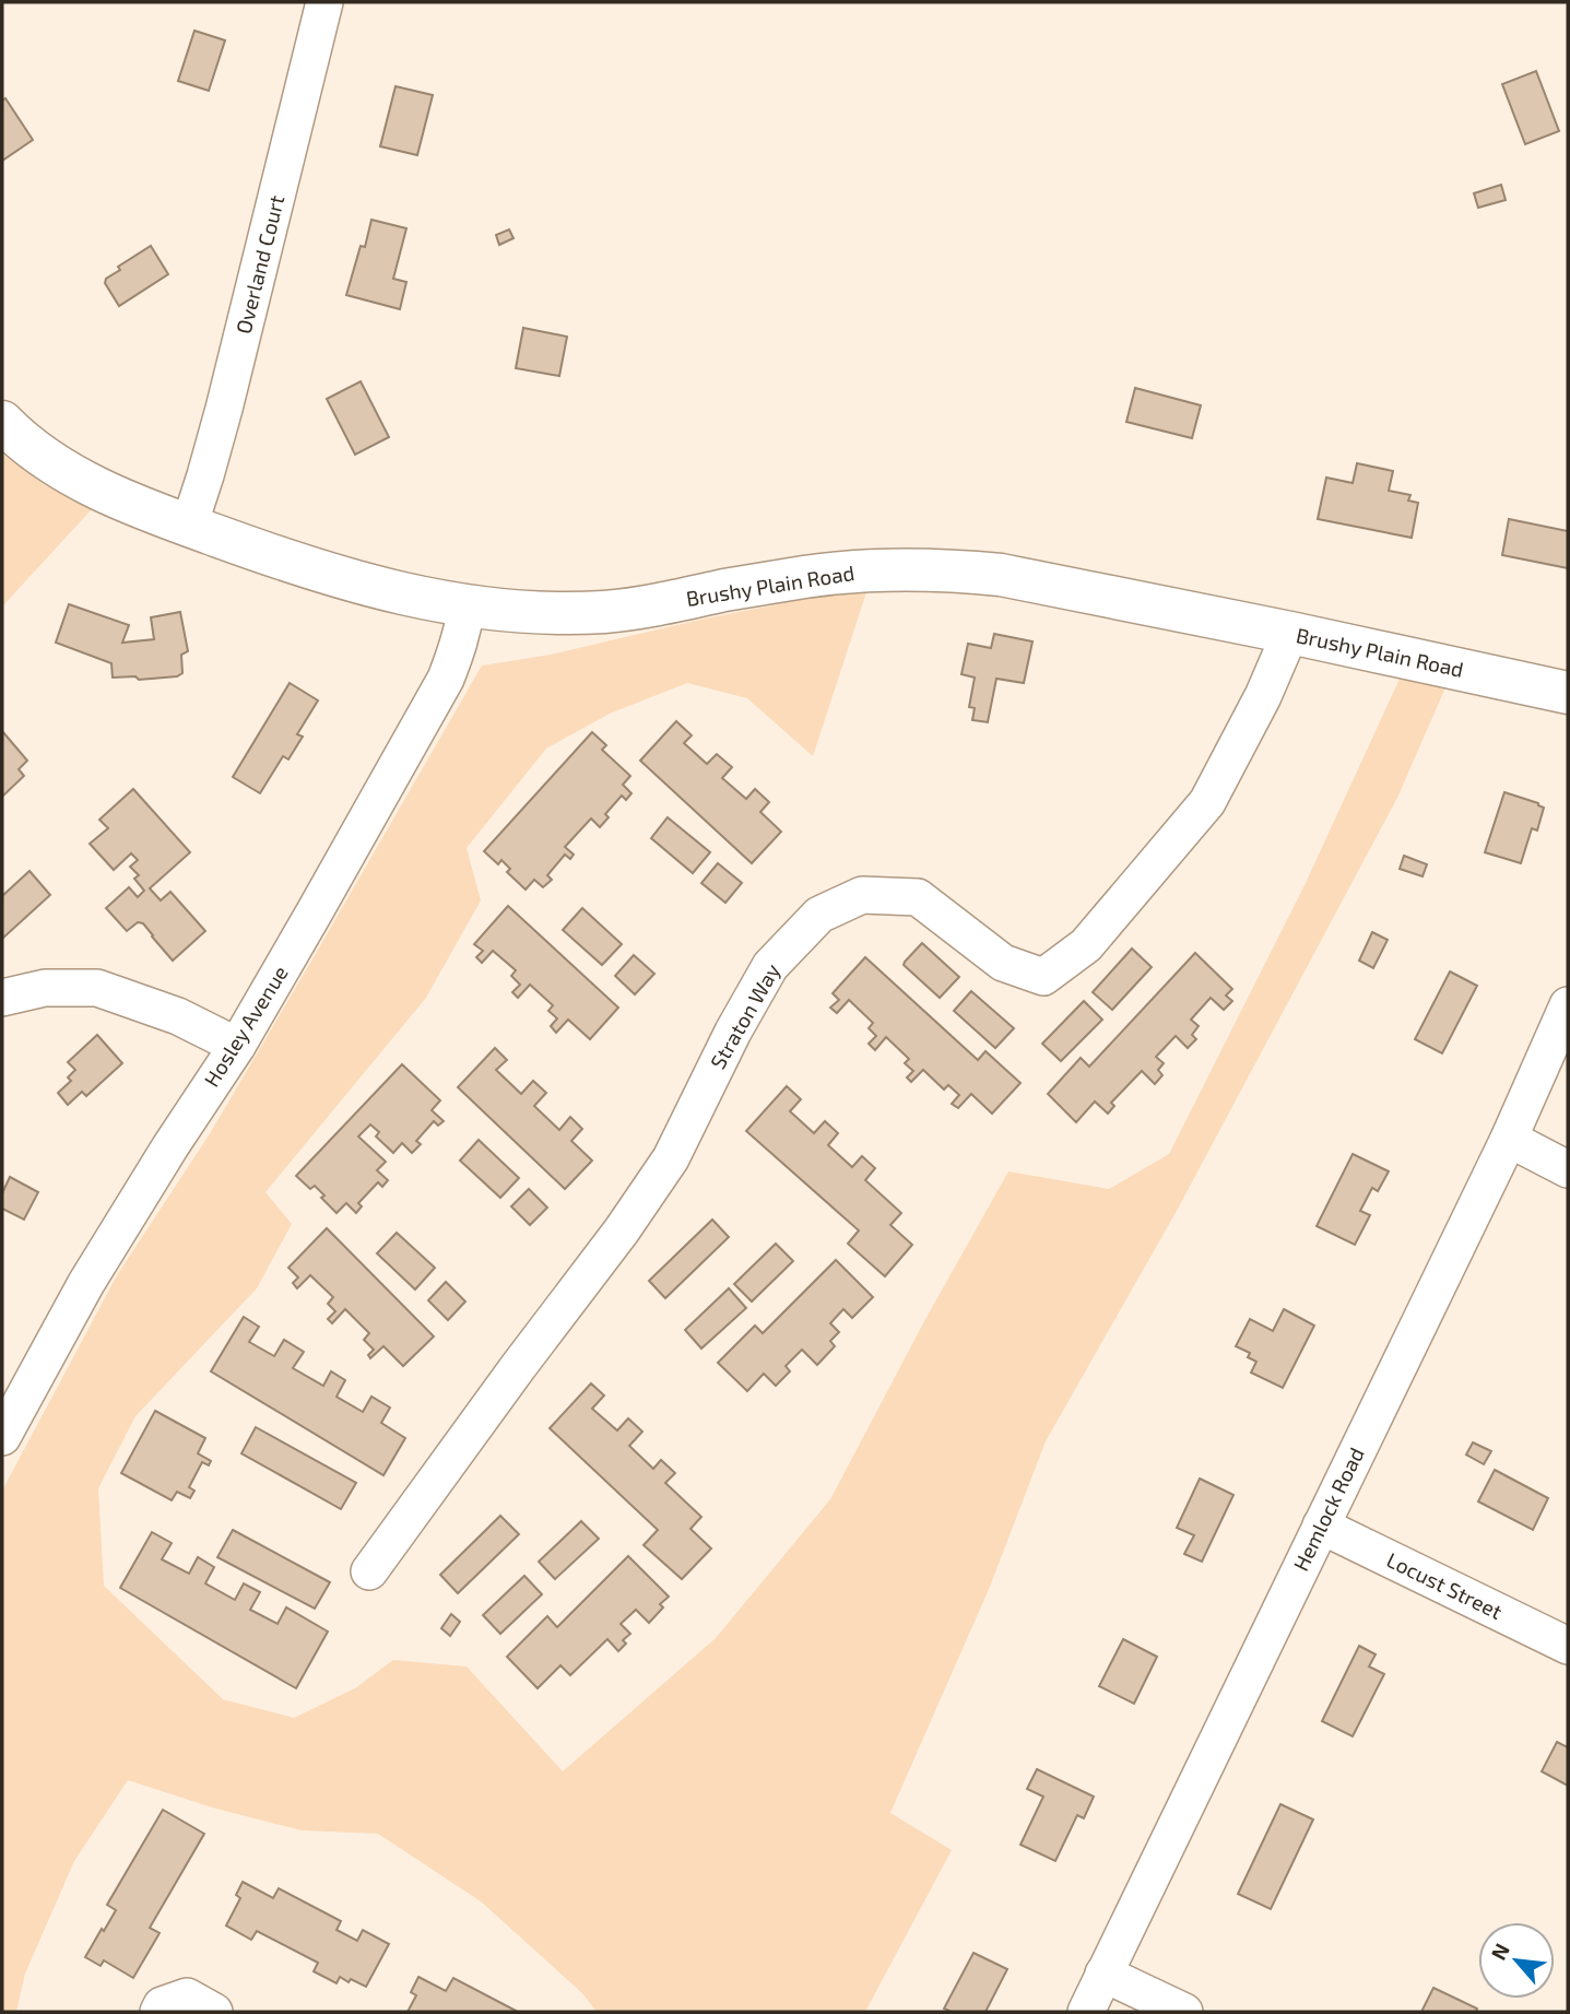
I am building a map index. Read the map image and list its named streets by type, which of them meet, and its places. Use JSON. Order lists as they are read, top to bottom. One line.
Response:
{"streets":{"main road":["Brushy Plain Road"],"street":["Overland Court","Straton Way","Hosley Avenue","Hemlock Road","Locust Street"]},"crossings":[["Overland Court","Brushy Plain Road"],["Brushy Plain Road","Straton Way"],["Brushy Plain Road","Hosley Avenue"],["Hemlock Road","Locust Street"]],"north":"top left"}
